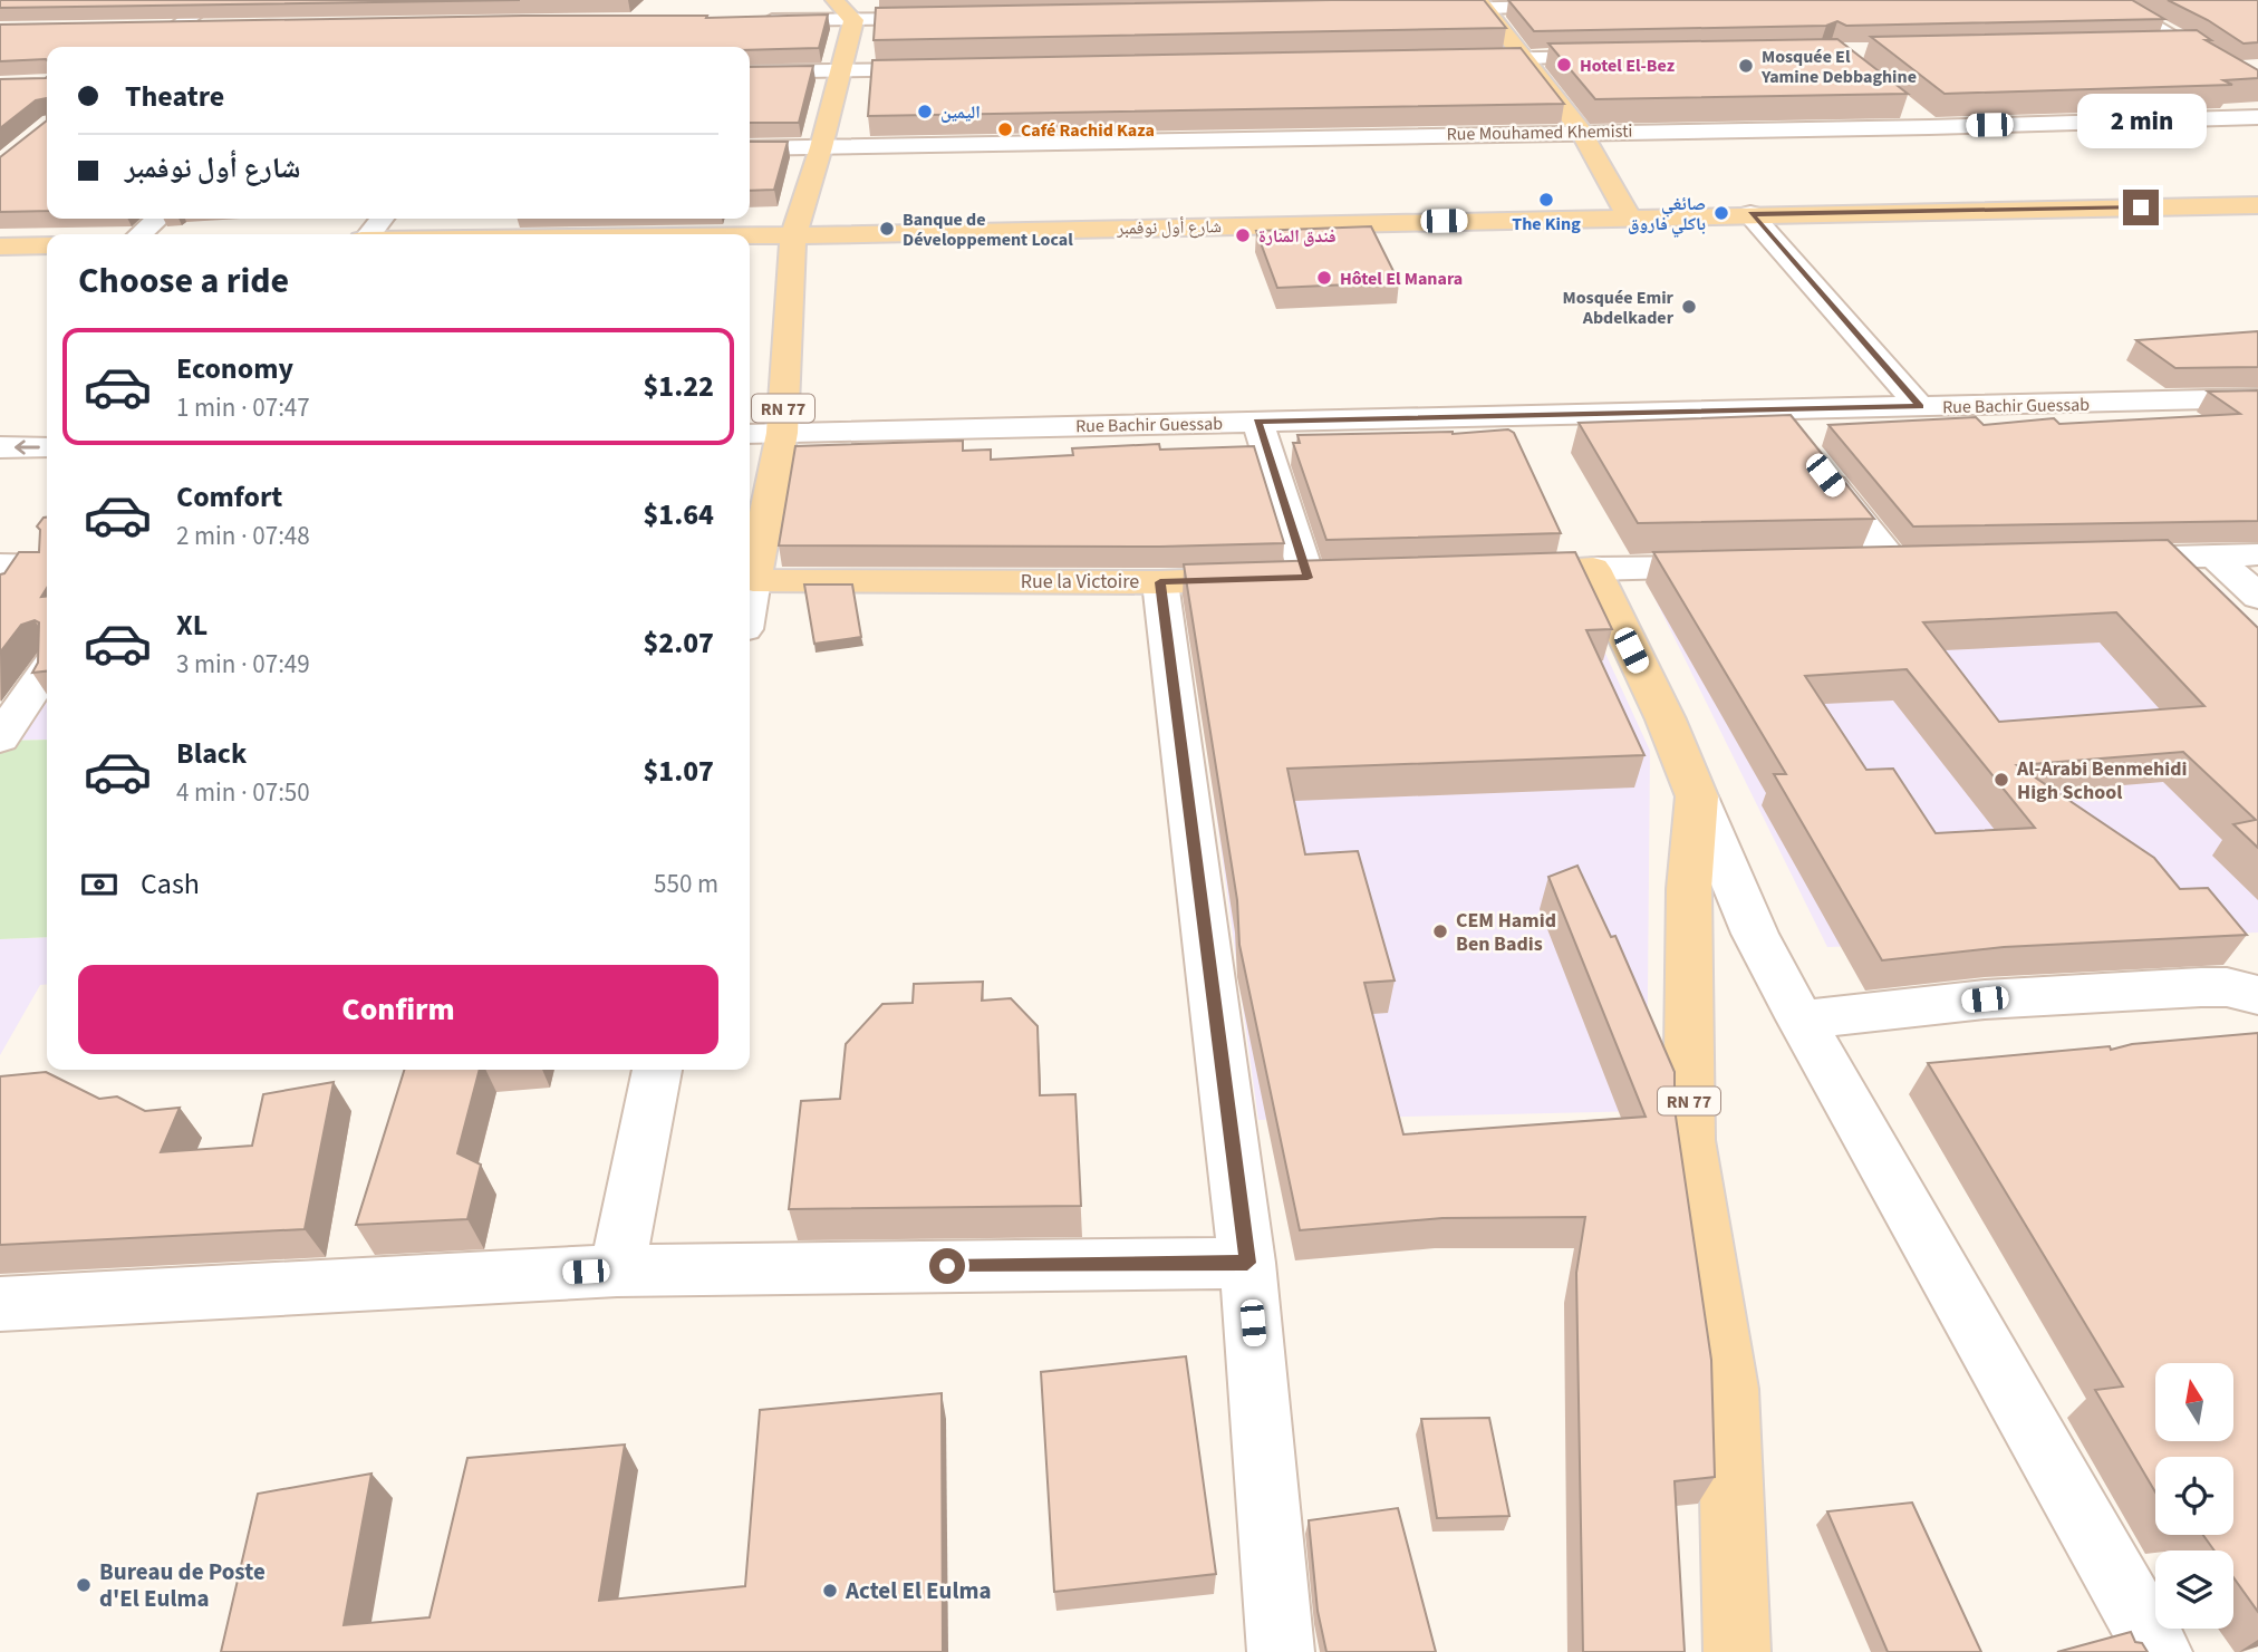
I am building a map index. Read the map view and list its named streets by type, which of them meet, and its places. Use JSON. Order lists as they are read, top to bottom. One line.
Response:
{"streets":{"main road":["شارع أول نوفمبر","RN 77","Rue la Victoire"],"street":["Rue Mouhamed Khemisti","Rue Bachir Guessab"]},"crossings":[["شارع أول نوفمبر","RN 77"],["Rue Bachir Guessab","RN 77"]],"places":["Hotel El-Bez","Mosquée El Yamine Debbaghine","اليمين","Café Rachid Kaza","The King","صائغي باكلي فاروق","Banque de Développement Local","فندق المنارة","Hôtel El Manara","Mosquée Emir Abdelkader","Al-Arabi Benmehidi High School","CEM Hamid Ben Badis","Bureau de Poste d'El Eulma","Actel El Eulma"],"north":"top","page":{"banner":["Theatre","شارع أول نوفمبر"],"bubble":"2 min","heading":"Choose a ride","list":[{"name":"Economy","note":"1 min · 07:47","value":"$1.22"},{"name":"Comfort","note":"2 min · 07:48","value":"$1.64"},{"name":"XL","note":"3 min · 07:49","value":"$2.07"},{"name":"Black","note":"4 min · 07:50","value":"$1.07"}],"pay":["Cash","550 m"],"buttons":"Confirm"}}
